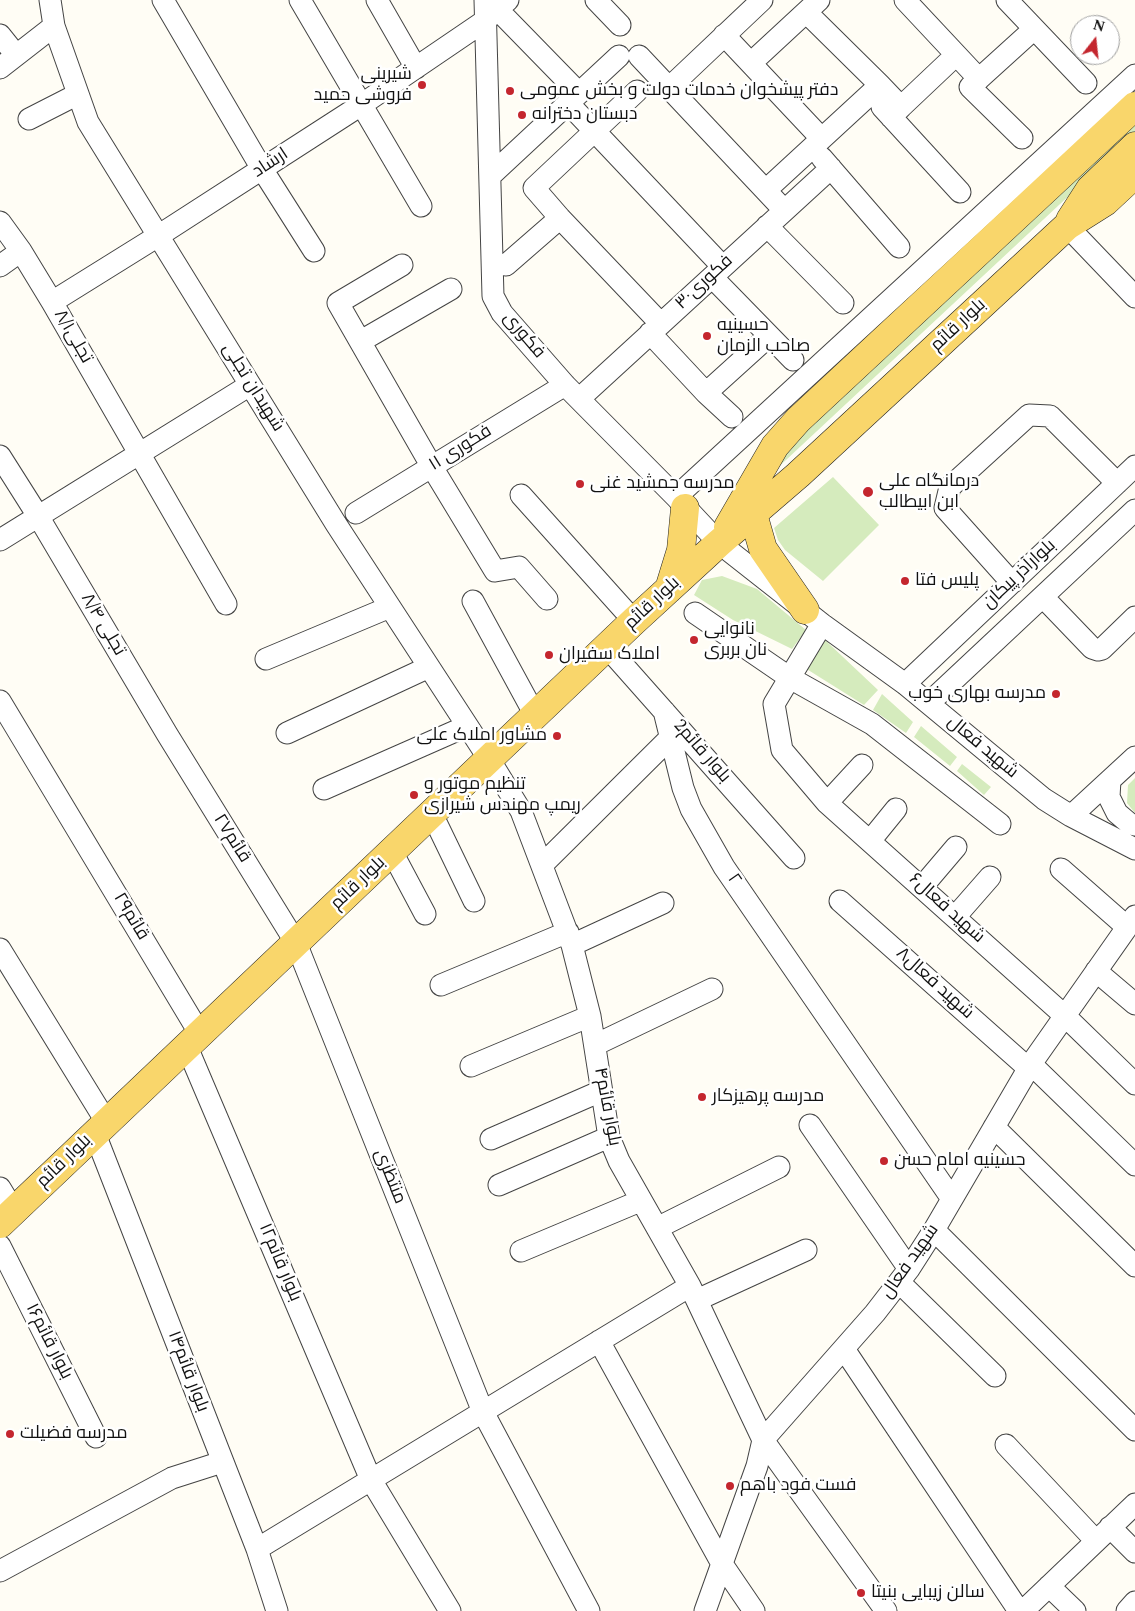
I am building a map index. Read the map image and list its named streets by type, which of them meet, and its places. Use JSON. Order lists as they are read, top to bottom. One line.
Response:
{"streets":{"main road":["بلوار قائم"],"street":["ارشاد","فکوری۳۰","فکوری","تجلی۸/۱","شهیدان تجلی","فکوری ۱۱","بلوارآذر پیکان","۸/۴ تجلی","شهید فعال","2بلوار قائم","قائم۲۷","۲","شهید فعال۶","قائم۲۹","شهید فعال۸","بلوار قائم۴","منتظزی","بلوار قائم۱۲","بلوار قائم۱۶","بلوار قائم۱۴"]},"crossings":[["ارشاد","فکوری"],["ارشاد","تجلی۸/۱"],["ارشاد","شهیدان تجلی"],["فکوری۳۰","فکوری"],["فکوری۳۰","فکوری ۱۱"],["بلوار قائم","فکوری"],["بلوار قائم","شهیدان تجلی"],["بلوار قائم","شهید فعال"],["بلوار قائم","2بلوار قائم"],["بلوار قائم","قائم۲۷"],["بلوار قائم","قائم۲۹"],["بلوار قائم","بلوار قائم۴"],["بلوار قائم","منتظزی"],["بلوار قائم","بلوار قائم۱۲"],["بلوار قائم","بلوار قائم۱۴"],["فکوری","فکوری ۱۱"],["فکوری","شهید فعال"],["شهیدان تجلی","بلوار قائم۴"],["بلوارآذر پیکان","شهید فعال"],["۸/۴ تجلی","قائم۲۷"],["شهید فعال","۲"],["شهید فعال","شهید فعال۶"],["شهید فعال","شهید فعال۸"],["شهید فعال","بلوار قائم۴"],["2بلوار قائم","۲"],["قائم۲۷","منتظزی"],["قائم۲۹","بلوار قائم۱۲"]],"places":["شیرینی فروشی حمید","دفتر پیشخوان خدمات دولت و بخش عمومی","دبستان دخترانه","حسینیه صاحب الزمان","مدرسه جمشید غنی","درمانگاه علی ابن ابیطالب","پلیس فتا","نانوایی نان بربری","املاک سفیران","مدرسه بهاری خوب","مشاور املاک علی","تنظیم موتور و ریمپ مهندس شیرازی","مدرسه پرهیزکار","حسینیه امام حسن","مدرسه فضیلت","فست فود باهم","سالن زیبایی بنیتا"],"north":"top"}
